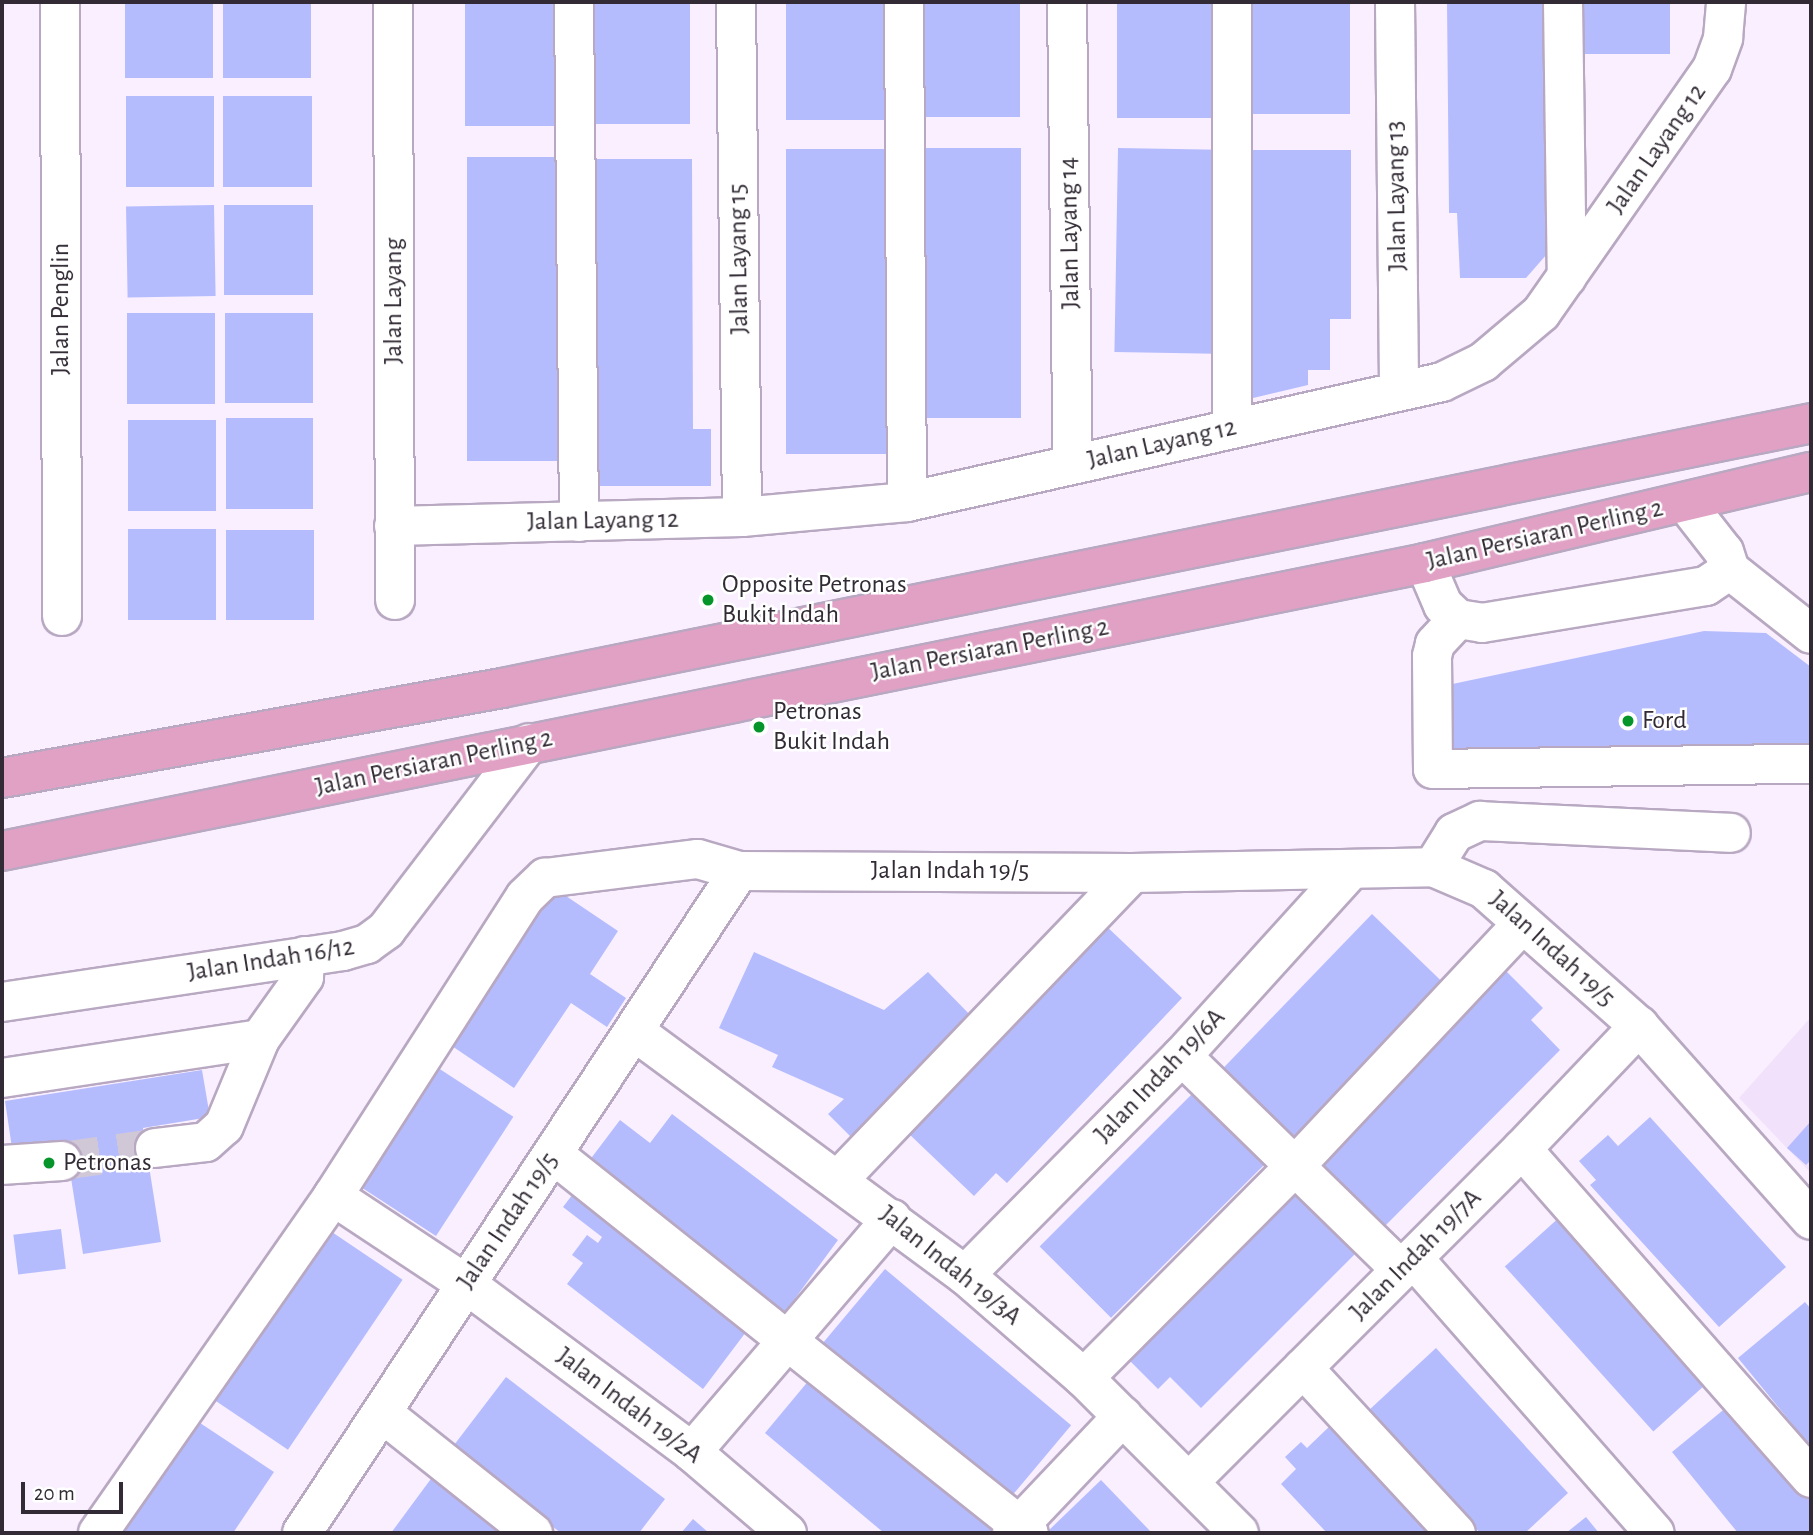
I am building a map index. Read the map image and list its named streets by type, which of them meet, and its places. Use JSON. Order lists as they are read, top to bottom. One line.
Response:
{"streets":{"main road":["Jalan Persiaran Perling 2"],"street":["Jalan Layang 12","Jalan Layang 13","Jalan Layang 14","Jalan Layang 15","Jalan Layang","Jalan Penglin","Jalan Indah 19/5","Jalan Indah 16/12","Jalan Indah 19/6A","Jalan Indah 19/7A","Jalan Indah 19/3A","Jalan Indah 19/2A"]},"crossings":[["Jalan Layang 12","Jalan Layang 13"],["Jalan Layang 12","Jalan Layang 14"],["Jalan Layang 12","Jalan Layang 15"],["Jalan Layang 12","Jalan Layang"],["Jalan Persiaran Perling 2","Jalan Indah 16/12"],["Jalan Indah 19/5","Jalan Indah 19/6A"],["Jalan Indah 19/5","Jalan Indah 19/7A"],["Jalan Indah 19/5","Jalan Indah 19/3A"],["Jalan Indah 19/5","Jalan Indah 19/2A"],["Jalan Indah 19/6A","Jalan Indah 19/3A"],["Jalan Indah 19/7A","Jalan Indah 19/3A"]],"places":["Opposite Petronas Bukit Indah","Ford","Petronas Bukit Indah","Petronas"],"scale_bar":"20 m"}
